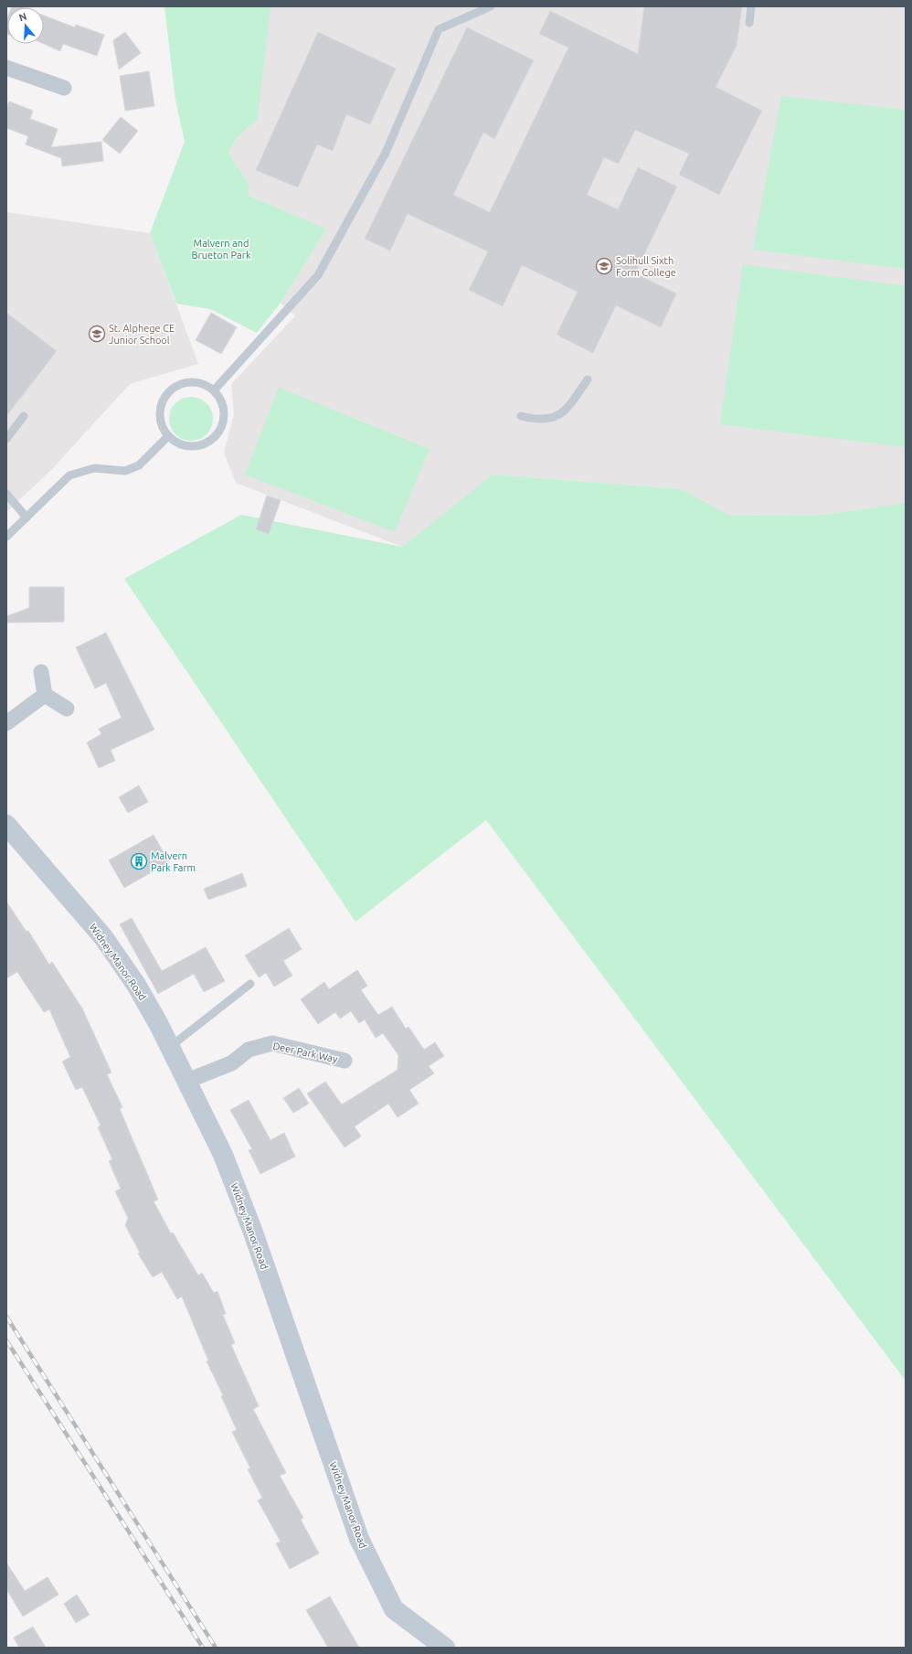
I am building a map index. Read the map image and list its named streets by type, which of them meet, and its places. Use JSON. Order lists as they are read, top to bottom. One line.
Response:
{"streets":{"street":["Widney Manor Road","Deer Park Way"]},"crossings":[["Widney Manor Road","Deer Park Way"]],"parks":["Malvern and Brueton Park"],"places":{"school or university":["Solihull Sixth Form College","St. Alphege CE Junior School"],"building":["Malvern Park Farm"]},"north":"top"}
